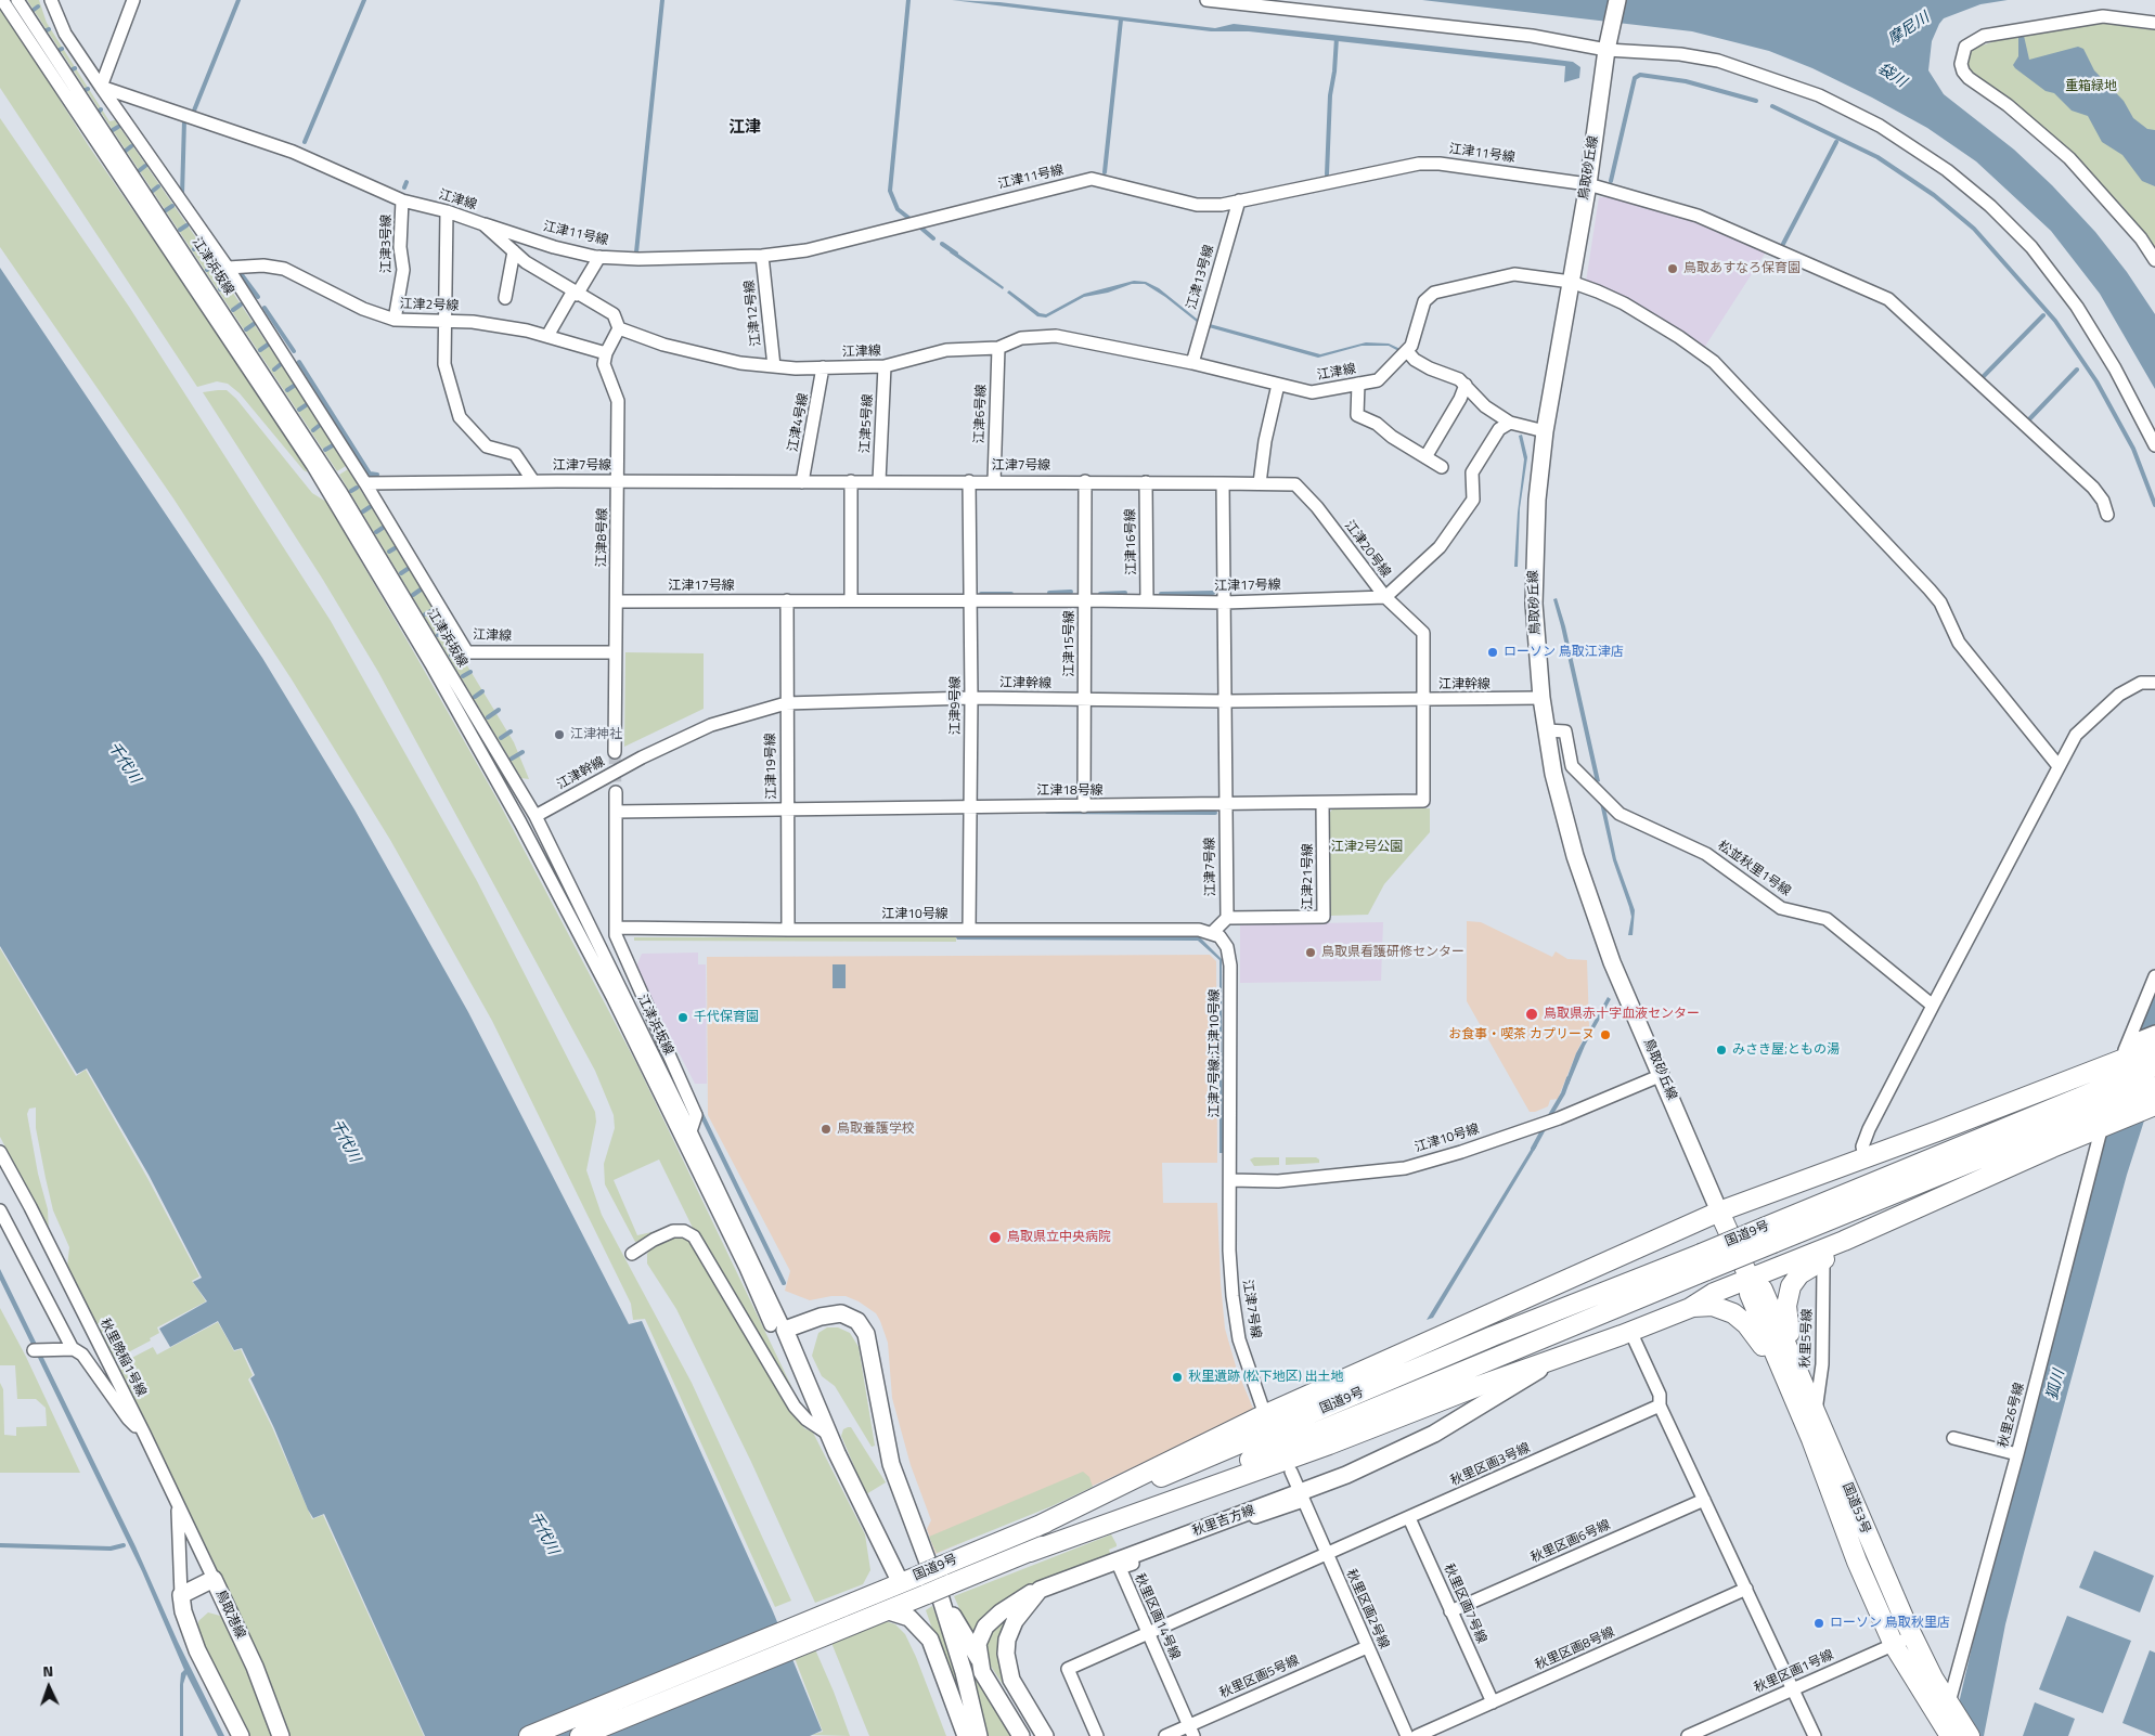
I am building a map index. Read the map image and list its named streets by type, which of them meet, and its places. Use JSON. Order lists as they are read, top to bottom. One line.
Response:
{"streets":{"highway":["国道9号","国道53号"],"main road":["鳥取砂丘線","秋里吉方線","鳥取港線"],"street":["江津11号線","江津線","江津3号線","江津浜坂線","江津13号線","江津2号線","江津12号線","江津6号線","江津4号線","江津5号線","江津7号線","江津8号線","江津16号線","江津20号線","江津17号線","江津15号線","江津幹線","江津9号線","江津19号線","江津18号線","松並秋里1号線","江津21号線","江津10号線","江津7号線;江津10号線","秋里5号線","秋里晩稲1号線","秋里26号線","秋里区画3号線","秋里区画6号線","秋里区画7号線","秋里区画2号線","秋里区画14号線","秋里区画8号線","秋里区画1号線","秋里区画5号線"]},"crossings":[["江津11号線","鳥取砂丘線"],["江津11号線","江津線"],["江津11号線","江津13号線"],["江津11号線","江津12号線"],["鳥取砂丘線","江津線"],["鳥取砂丘線","江津幹線"],["鳥取砂丘線","松並秋里1号線"],["鳥取砂丘線","江津10号線"],["鳥取砂丘線","国道53号"],["江津線","江津3号線"],["江津線","江津13号線"],["江津線","江津2号線"],["江津線","江津12号線"],["江津線","江津6号線"],["江津線","江津4号線"],["江津線","江津5号線"],["江津線","江津7号線"],["江津線","江津8号線"],["江津3号線","江津2号線"],["江津浜坂線","江津幹線"],["江津2号線","江津8号線"],["江津6号線","江津7号線"],["江津4号線","江津7号線"],["江津5号線","江津7号線"],["江津7号線","江津8号線"],["江津7号線","江津16号線"],["江津7号線","江津20号線"],["江津7号線","江津17号線"],["江津7号線","江津15号線"],["江津7号線","江津幹線"],["江津7号線","江津9号線"],["江津7号線","江津18号線"],["江津7号線","江津21号線"],["江津7号線","江津10号線"],["江津7号線","江津7号線;江津10号線"],["江津8号線","江津17号線"],["江津16号線","江津17号線"],["江津20号線","江津17号線"],["江津20号線","江津幹線"],["江津20号線","江津18号線"],["江津17号線","江津15号線"],["江津17号線","江津9号線"],["江津17号線","江津19号線"],["江津15号線","江津幹線"],["江津15号線","江津18号線"],["江津幹線","江津9号線"],["江津幹線","江津19号線"],["江津幹線","江津18号線"],["江津9号線","江津18号線"],["江津9号線","江津10号線"],["江津19号線","江津18号線"],["江津19号線","江津10号線"],["江津18号線","江津21号線"],["江津10号線","江津7号線;江津10号線"],["秋里5号線","国道53号"],["秋里晩稲1号線","鳥取港線"],["秋里26号線","国道53号"],["秋里区画3号線","秋里区画7号線"],["秋里区画3号線","秋里区画2号線"],["秋里区画3号線","秋里区画14号線"],["国道53号","秋里区画1号線"],["秋里吉方線","秋里区画2号線"],["秋里吉方線","秋里区画14号線"],["秋里区画6号線","秋里区画7号線"],["秋里区画7号線","秋里区画8号線"],["秋里区画2号線","秋里区画14号線"],["秋里区画2号線","秋里区画5号線"],["秋里区画14号線","秋里区画5号線"]],"districts":["江津"],"water":["摩尼川","袋川","千代川","狐川"],"parks":["重箱緑地","江津2号公園"],"places":["鳥取あすなろ保育園","ローソン 鳥取江津店","江津神社","鳥取県看護研修センター","鳥取県赤十字血液センター","千代保育園","お食事・喫茶 カプリーヌ","みさき屋;ともの湯","鳥取養護学校","鳥取県立中央病院","秋里遺跡 (松下地区) 出土地","ローソン 鳥取秋里店"],"north":"top"}
